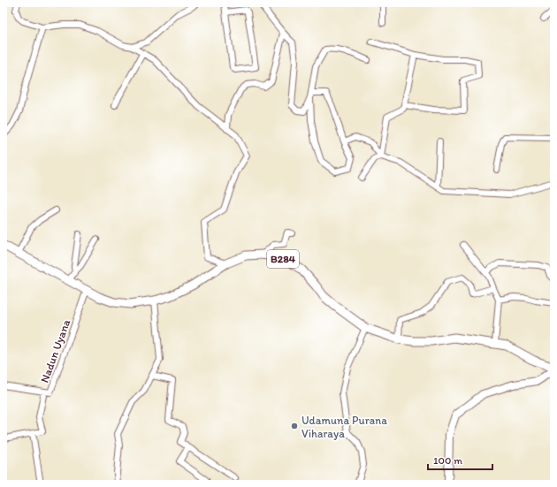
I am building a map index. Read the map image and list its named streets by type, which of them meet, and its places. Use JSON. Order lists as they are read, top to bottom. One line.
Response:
{"streets":{"main road":["B284"],"street":["Nadun Uyana"]},"crossings":[["B284","Nadun Uyana"]],"places":["Udamuna Purana Viharaya"],"scale_bar":"100 m"}
